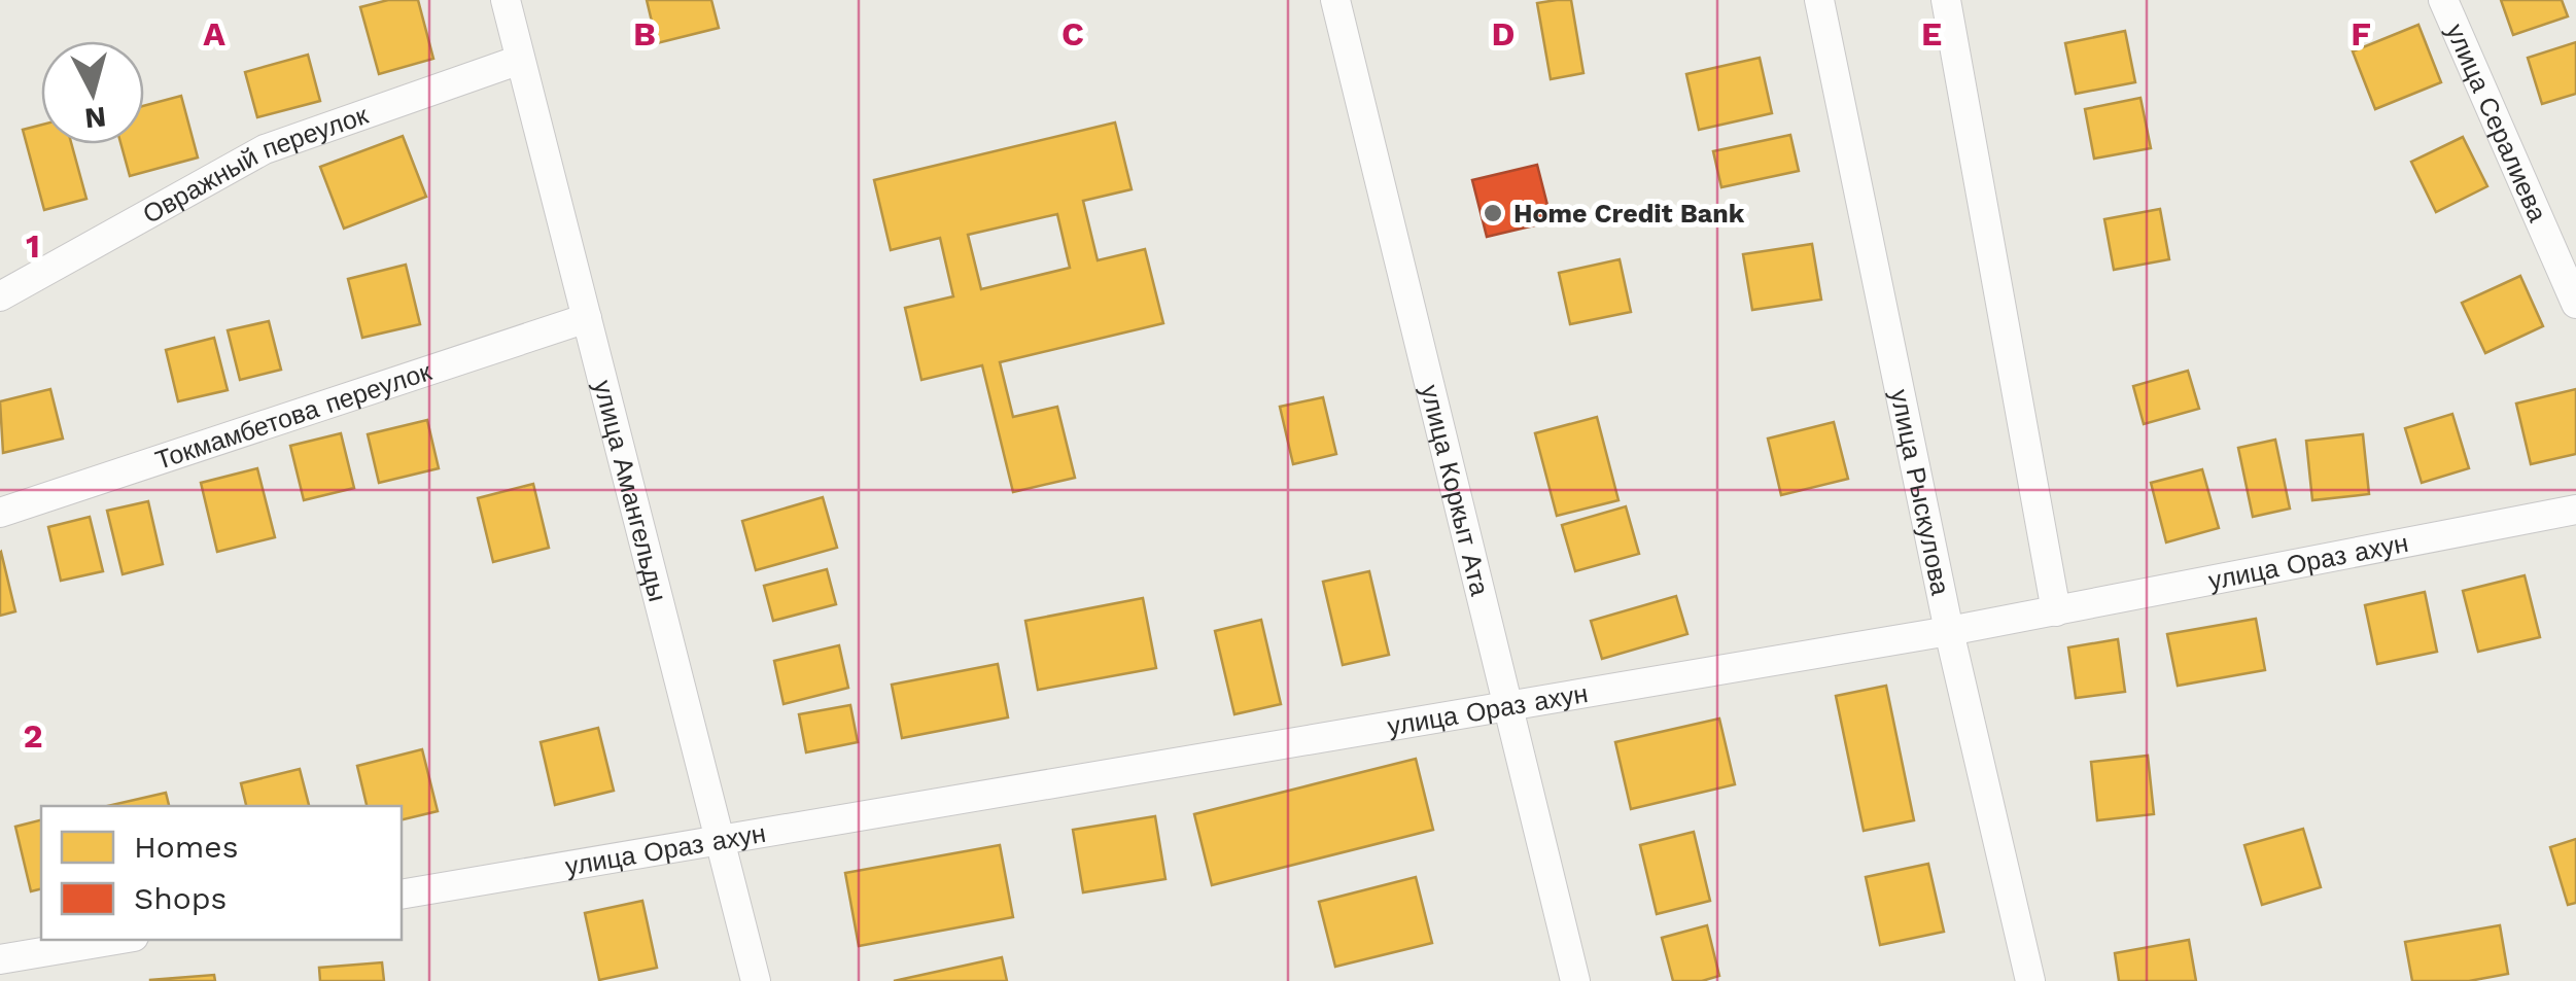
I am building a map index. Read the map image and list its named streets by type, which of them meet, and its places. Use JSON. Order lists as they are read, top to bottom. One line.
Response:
{"streets":{"street":["улица Сералиева","Овражный переулок","Токмамбетова переулок","улица Амангельды","улица Коркыт Ата","улица Рыскулова","улица Ораз ахун"]},"crossings":[["Овражный переулок","улица Амангельды"],["Токмамбетова переулок","улица Амангельды"],["улица Амангельды","улица Ораз ахун"],["улица Коркыт Ата","улица Ораз ахун"],["улица Рыскулова","улица Ораз ахун"]],"places":["Home Credit Bank"],"legend":["Homes","Shops"],"north":"bottom","grid":{"columns":["A","B","C","D","E","F"],"rows":["1","2"]}}
